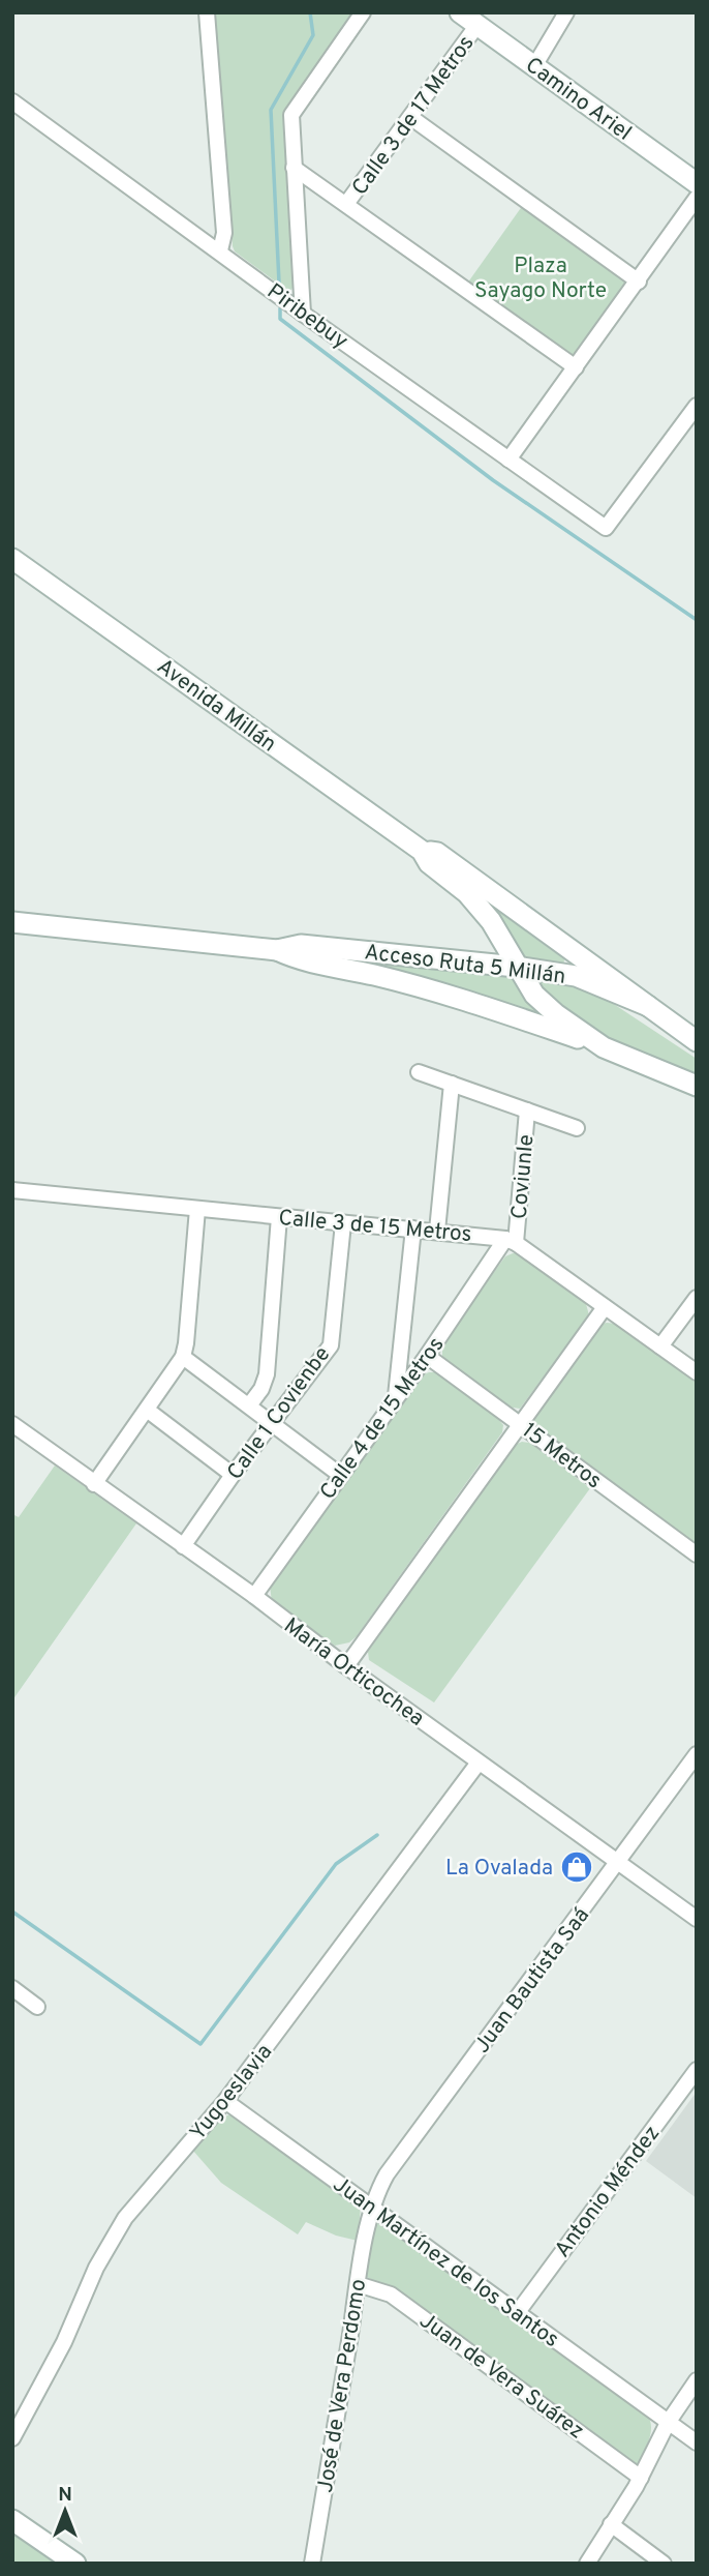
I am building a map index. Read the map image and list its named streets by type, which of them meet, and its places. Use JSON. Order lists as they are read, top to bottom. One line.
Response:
{"streets":{"street":["Camino Ariel","Calle 3 de 17 Metros","Piribebuy","Avenida Millán","Acceso Ruta 5 Millán","Coviunle","Calle 3 de 15 Metros","Calle 1 Covienbe","Calle 4 de 15 Metros","15 Metros","María Orticochea","Juan Bautista Saá","Yugoeslavia","Antonio Méndez","Juan Martínez de los Santos","Juan de Vera Suárez","José de Vera Perdomo"]},"crossings":[["Camino Ariel","Calle 3 de 17 Metros"],["Avenida Millán","Acceso Ruta 5 Millán"],["Coviunle","Calle 3 de 15 Metros"],["Coviunle","Calle 4 de 15 Metros"],["Calle 3 de 15 Metros","Calle 1 Covienbe"],["Calle 3 de 15 Metros","Calle 4 de 15 Metros"],["Calle 1 Covienbe","María Orticochea"],["Calle 4 de 15 Metros","15 Metros"],["Calle 4 de 15 Metros","María Orticochea"],["María Orticochea","Juan Bautista Saá"],["María Orticochea","Yugoeslavia"],["Juan Bautista Saá","Juan Martínez de los Santos"],["Juan Bautista Saá","José de Vera Perdomo"],["Yugoeslavia","Juan Martínez de los Santos"],["Antonio Méndez","Juan Martínez de los Santos"],["Juan Martínez de los Santos","José de Vera Perdomo"],["Juan de Vera Suárez","José de Vera Perdomo"]],"parks":["Plaza Sayago Norte"],"places":{"shop":["La Ovalada"]},"north":"top"}
